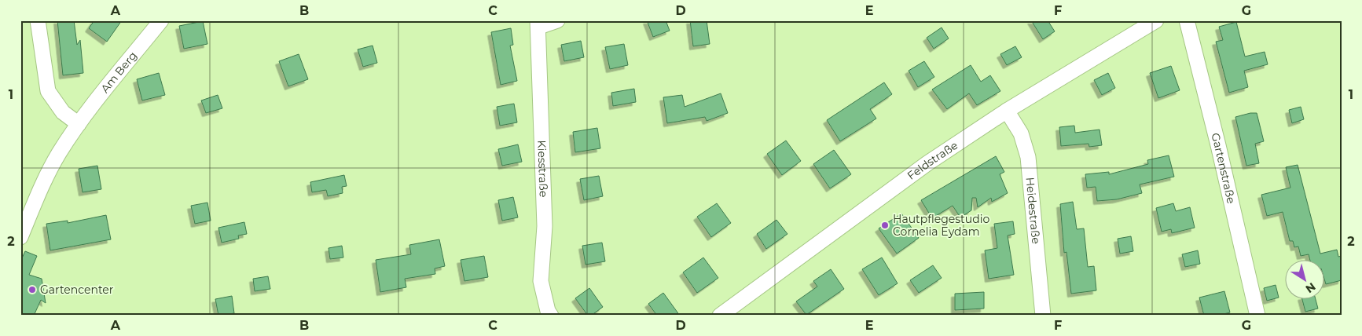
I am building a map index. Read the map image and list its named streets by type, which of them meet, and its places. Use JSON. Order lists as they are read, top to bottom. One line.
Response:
{"streets":{"street":["Am Berg","Feldstraße","Gartenstraße","Kiesstraße","Heidestraße"]},"crossings":[["Feldstraße","Heidestraße"]],"places":["Hautpflegestudio Cornelia Eydam","Gartencenter"],"north":"bottom right","grid":{"columns":["A","B","C","D","E","F","G"],"rows":["1","2"]}}
